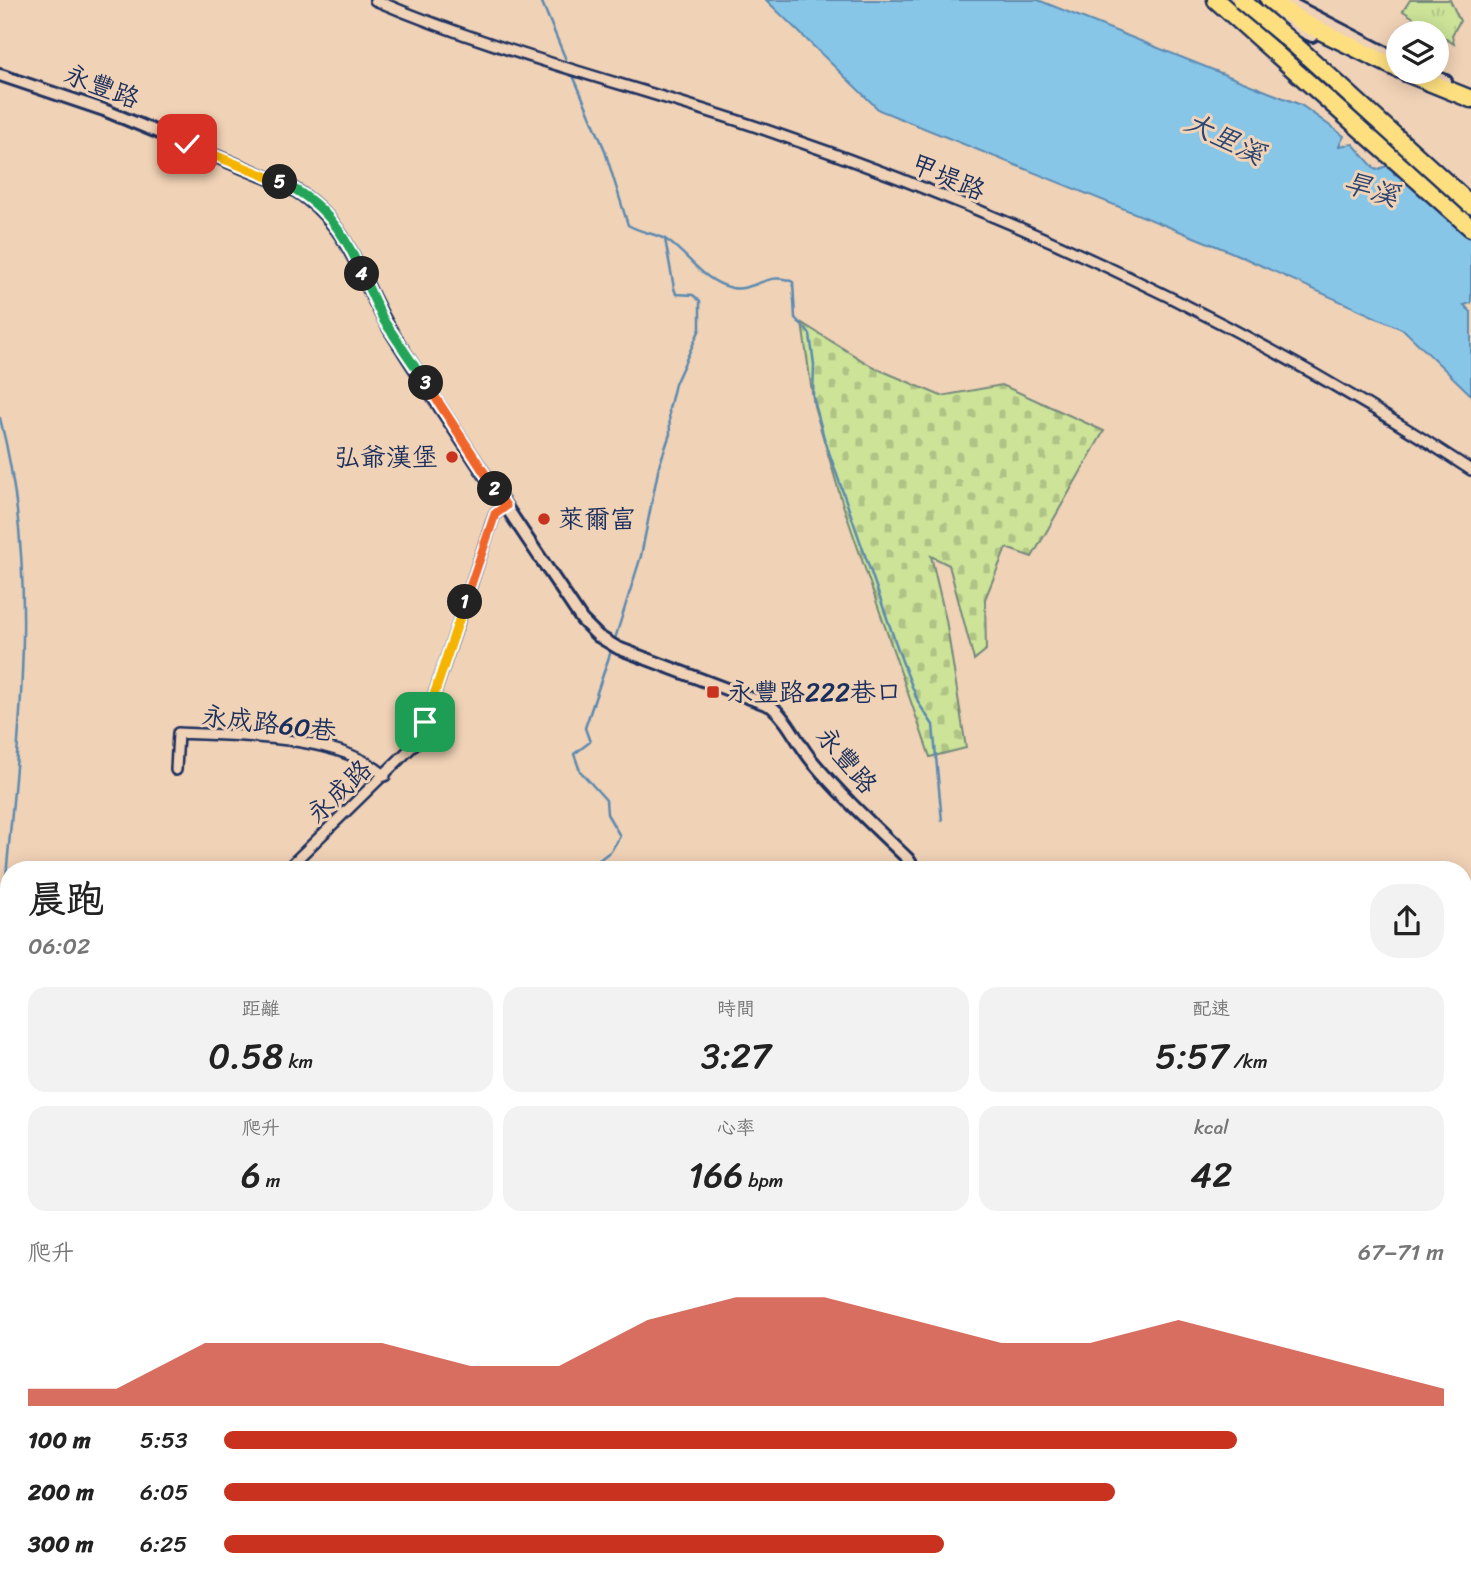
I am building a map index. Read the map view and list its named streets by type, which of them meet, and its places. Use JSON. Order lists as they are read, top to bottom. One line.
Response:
{"streets":{"street":["永豐路","甲堤路","永成路60巷","永成路"]},"crossings":[["永豐路","永成路"],["永成路60巷","永成路"]],"water":["大里溪","旱溪"],"places":{"other":["弘爺漢堡","萊爾富"],"transit":["永豐路222巷口"]},"page":{"pins":["5","4","3","2","1"],"heading":["晨跑","06:02"],"stats":[["距離","0.58 km"],["時間","3:27"],["配速","5:57 /km"],["爬升","6 m"],["心率","166 bpm"],["kcal","42"]],"chart":["爬升","67–71 m"],"list":[{"name":"100 m","note":"5:53"},{"name":"200 m","note":"6:05"},{"name":"300 m","note":"6:25"}]}}
